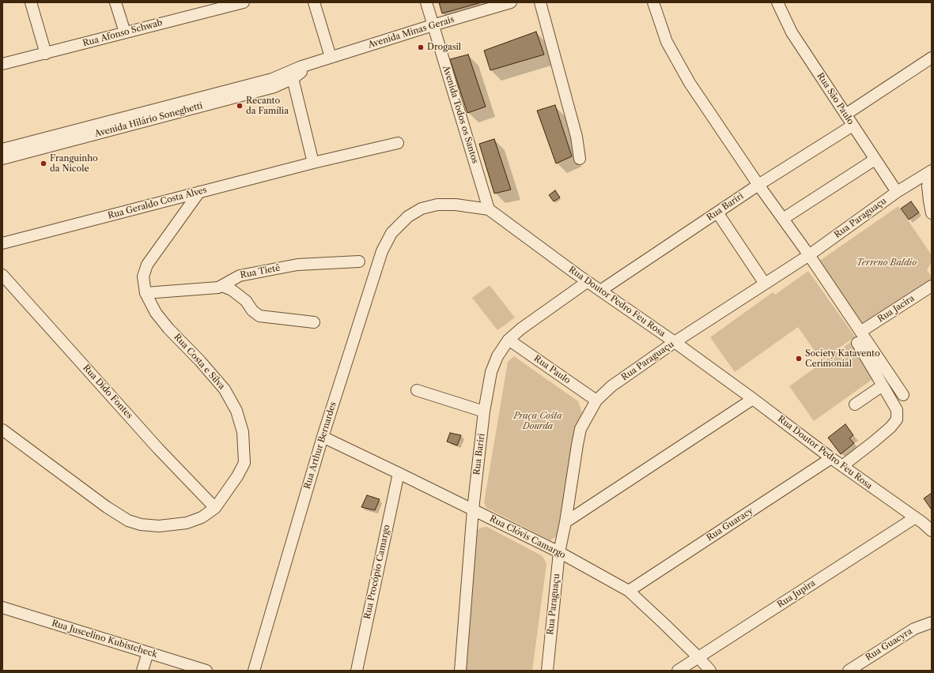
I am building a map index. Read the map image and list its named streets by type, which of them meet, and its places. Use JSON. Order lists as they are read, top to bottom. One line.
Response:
{"streets":{"street":["Avenida Minas Gerais","Rua Afonso Schwab","Rua São Paulo","Avenida Todos os Santos","Avenida Hilário Soneghetti","Rua Geraldo Costa Alves","Rua Bariri","Rua Paraguaçu","Rua Tietê","Rua Doutor Pedro Feu Rosa","Rua Jacira","Rua Costa e Silva","Rua Paulo","Rua Dido Fontes","Rua Arthur Bernardes","Rua Guaracy","Rua Clóvis Camargo","Rua Procópio Camargo","Rua Jupira","Rua Juscelino Kubistcheck","Rua Guacyra"]},"crossings":[["Avenida Minas Gerais","Avenida Todos os Santos"],["Avenida Minas Gerais","Avenida Hilário Soneghetti"],["Rua São Paulo","Rua Bariri"],["Rua São Paulo","Rua Paraguaçu"],["Avenida Todos os Santos","Rua Doutor Pedro Feu Rosa"],["Rua Geraldo Costa Alves","Rua Costa e Silva"],["Rua Bariri","Rua Doutor Pedro Feu Rosa"],["Rua Bariri","Rua Paulo"],["Rua Bariri","Rua Clóvis Camargo"],["Rua Paraguaçu","Rua Doutor Pedro Feu Rosa"],["Rua Paraguaçu","Rua Paulo"],["Rua Paraguaçu","Rua Clóvis Camargo"],["Rua Tietê","Rua Costa e Silva"],["Rua Doutor Pedro Feu Rosa","Rua Arthur Bernardes"],["Rua Doutor Pedro Feu Rosa","Rua Guaracy"],["Rua Doutor Pedro Feu Rosa","Rua Jupira"],["Rua Costa e Silva","Rua Dido Fontes"],["Rua Arthur Bernardes","Rua Clóvis Camargo"],["Rua Guaracy","Rua Clóvis Camargo"],["Rua Clóvis Camargo","Rua Procópio Camargo"],["Rua Clóvis Camargo","Rua Jupira"]],"parks":["Terreno Baldio","Praça Costa Dourda"],"places":["Drogasil","Recanto da Família","Franguinho da Nicole","Society Katavento Cerimonial"]}
